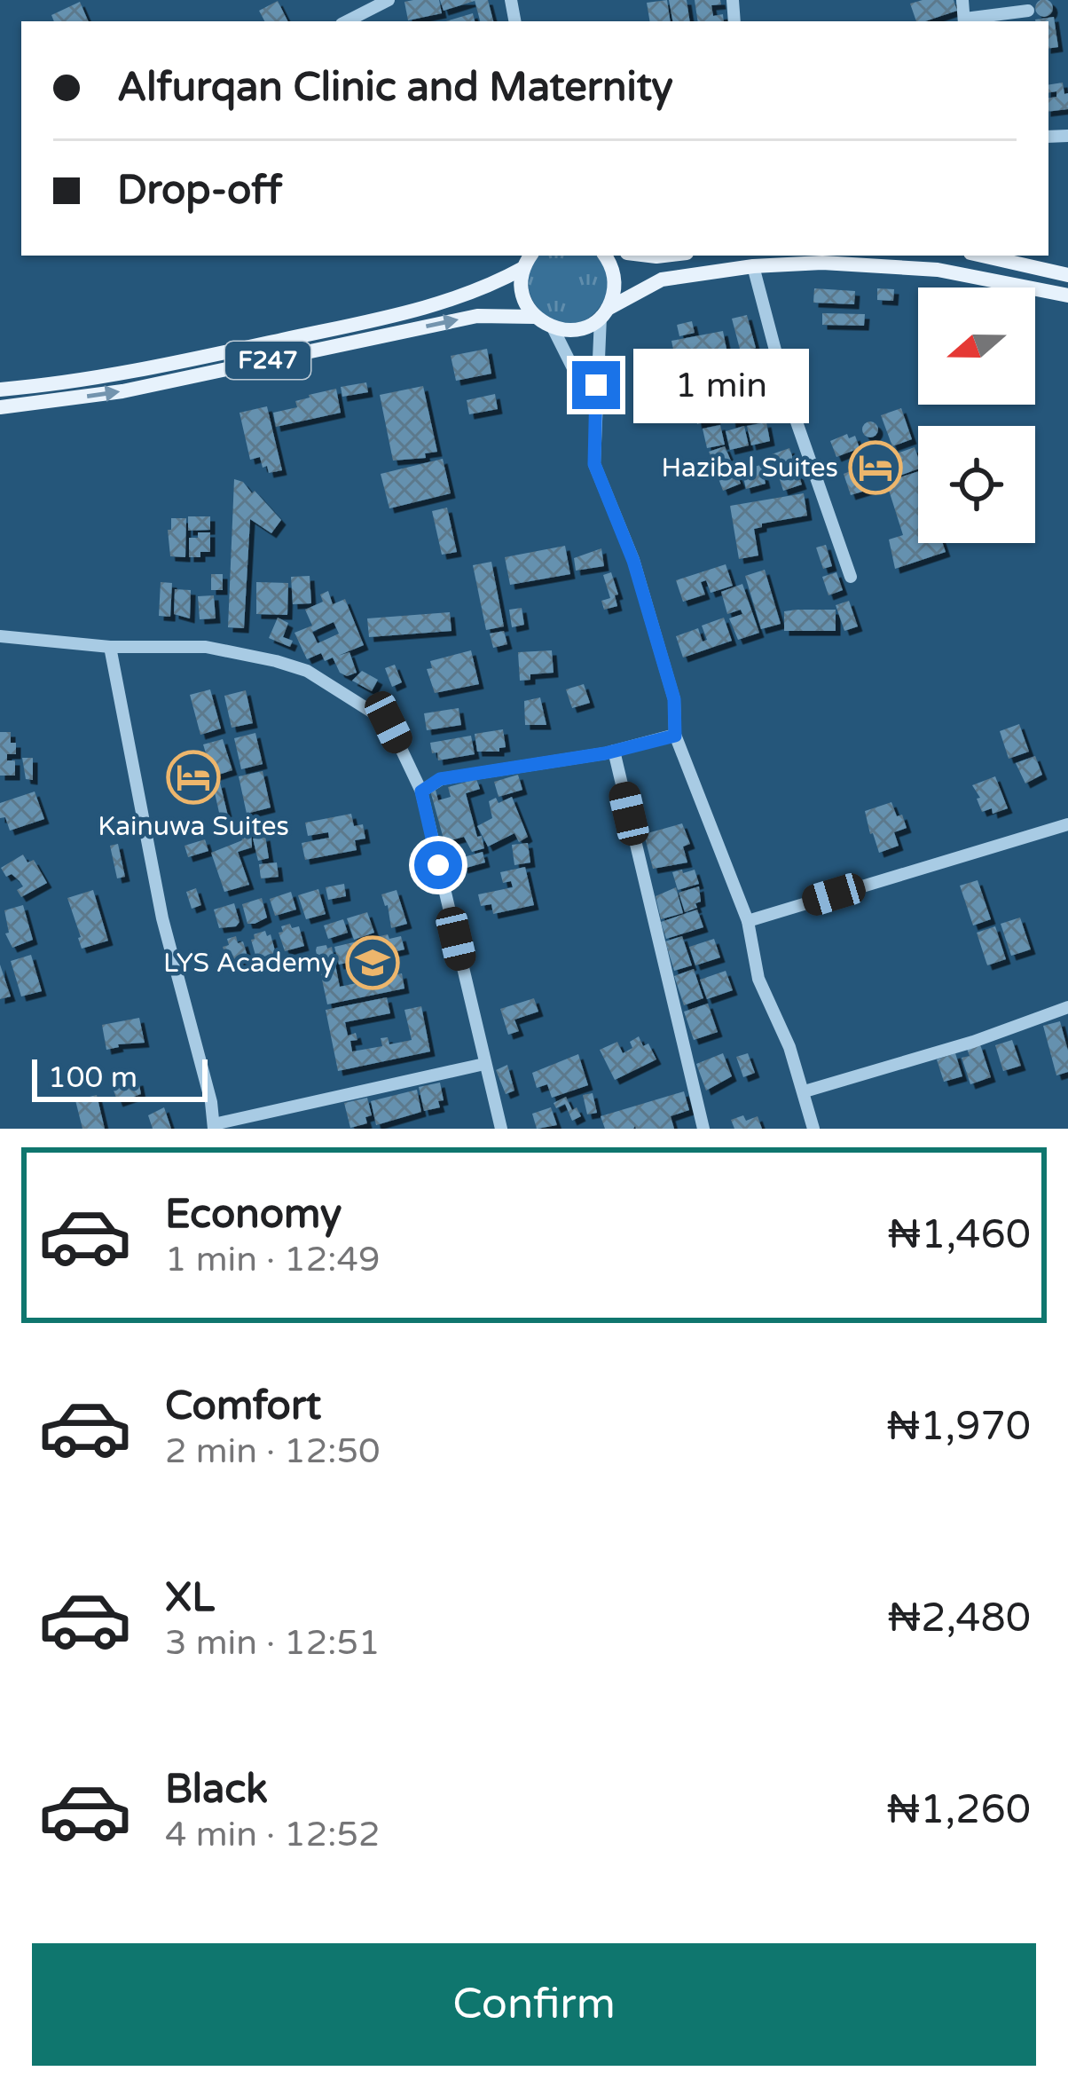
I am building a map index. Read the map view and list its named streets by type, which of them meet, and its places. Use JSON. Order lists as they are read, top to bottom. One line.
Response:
{"streets":{"main road":["F247"]},"places":{"hotel":["Hazibal Suites","Kainuwa Suites"],"school or university":["LYS Academy"]},"scale_bar":"100 m","north":"left","page":{"banner":["Alfurqan Clinic and Maternity","Drop-off"],"bubble":"1 min","scale":"100 m","list":[{"name":"Economy","note":"1 min · 12:49","value":"₦1,460"},{"name":"Comfort","note":"2 min · 12:50","value":"₦1,970"},{"name":"XL","note":"3 min · 12:51","value":"₦2,480"},{"name":"Black","note":"4 min · 12:52","value":"₦1,260"}],"buttons":"Confirm"}}
